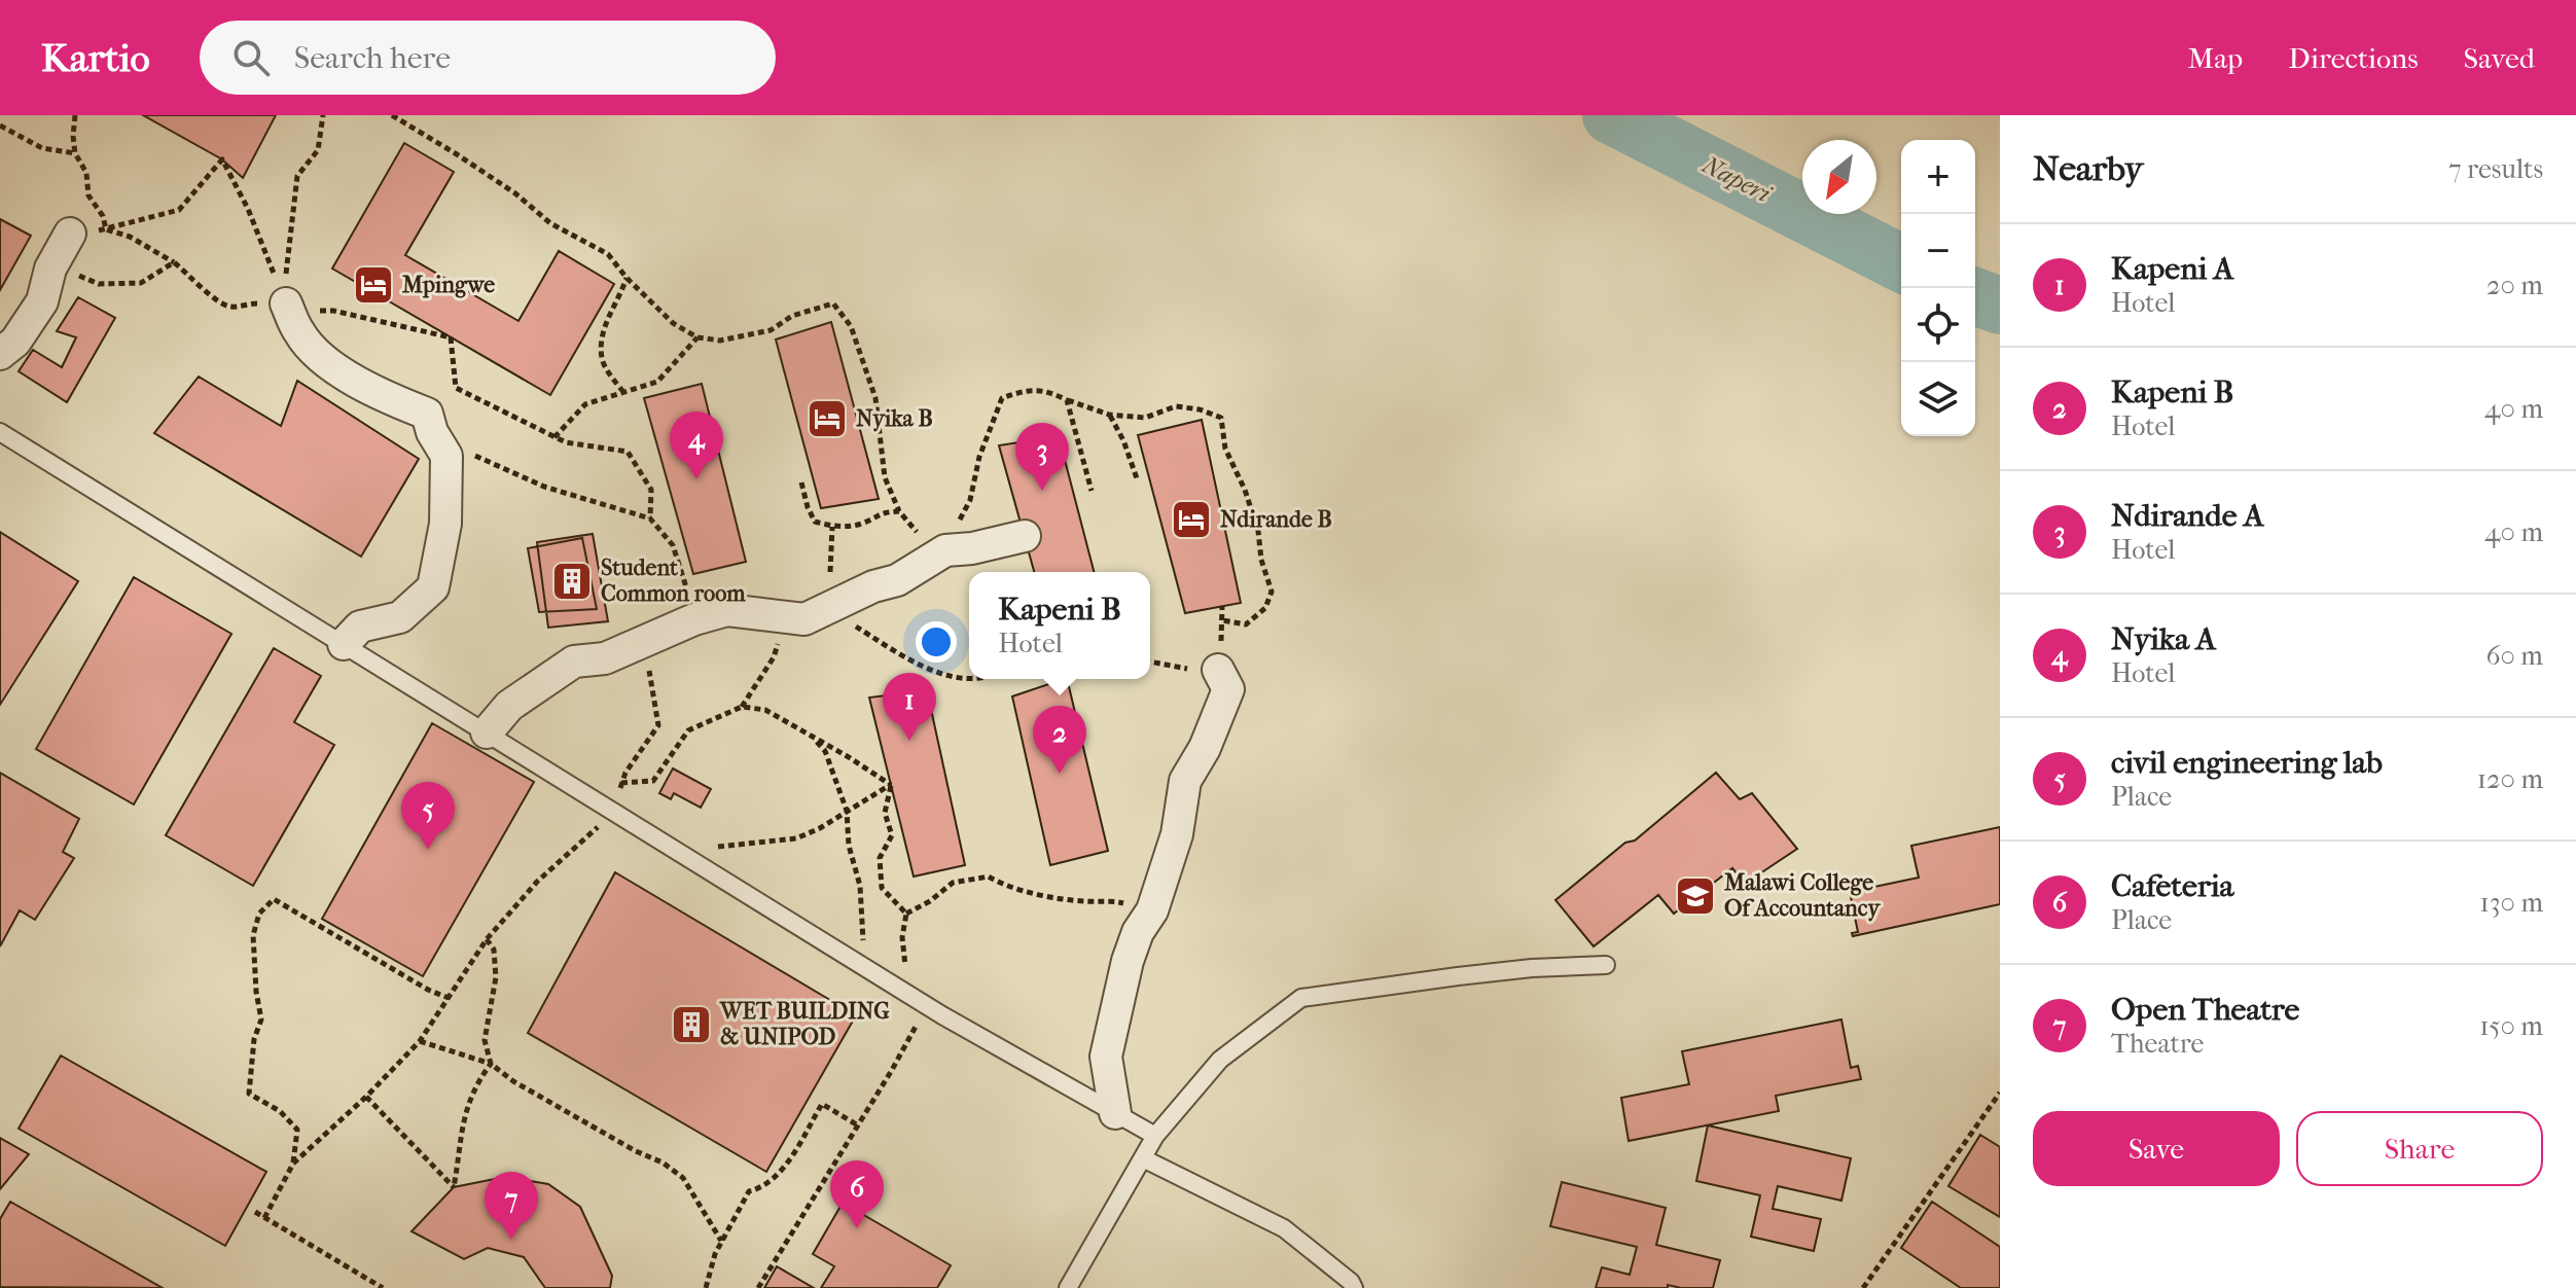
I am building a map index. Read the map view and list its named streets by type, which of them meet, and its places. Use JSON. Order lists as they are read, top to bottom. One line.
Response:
{"water":["Naperi"],"places":{"hotel":["Mpingwe","Nyika B","Ndirande B"],"building":["Student Common room","WET BUILDING & UNIPOD"],"school or university":["Malawi College Of Accountancy"]},"north":"bottom left","page":{"header":"Kartio","search":"Search here","nav":["Map","Directions","Saved"],"heading":["Nearby","7 results"],"map_buttons":["+","−"],"list":[{"mark":"1","name":"Kapeni A","note":"Hotel","value":"20 m"},{"mark":"2","name":"Kapeni B","note":"Hotel","value":"40 m"},{"mark":"3","name":"Ndirande A","note":"Hotel","value":"40 m"},{"mark":"4","name":"Nyika A","note":"Hotel","value":"60 m"},{"mark":"5","name":"civil engineering lab","note":"Place","value":"120 m"},{"mark":"6","name":"Cafeteria","note":"Place","value":"130 m"},{"mark":"7","name":"Open Theatre","note":"Theatre","value":"150 m"}],"pins":["4","3","1","2","5","6","7"],"popup":["Kapeni B","Hotel"],"buttons":["Save","Share"]}}
